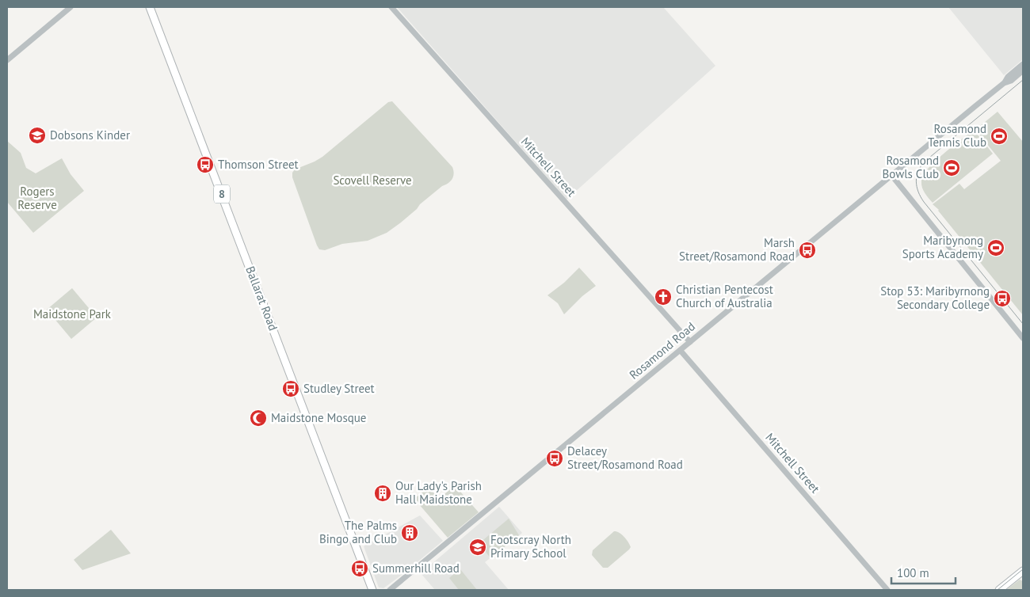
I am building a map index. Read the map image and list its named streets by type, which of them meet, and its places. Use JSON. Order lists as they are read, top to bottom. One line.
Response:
{"streets":{"main road":["8","Ballarat Road"],"street":["Mitchell Street","Rosamond Road"]},"crossings":[["Mitchell Street","Rosamond Road"]],"parks":["Scovell Reserve","Rogers Reserve","Maidstone Park"],"places":{"school or university":["Dobsons Kinder","Footscray North Primary School"],"sports":["Rosamond Tennis Club","Rosamond Bowls Club","Maribynong Sports Academy"],"bus stop":["Thomson Street","Marsh Street/Rosamond Road","Stop 53: Maribyrnong Secondary College","Studley Street","Delacey Street/Rosamond Road","Summerhill Road"],"church":["Christian Pentecost Church of Australia"],"mosque":["Maidstone Mosque"],"building":["Our Lady's Parish Hall Maidstone","The Palms Bingo and Club"]},"scale_bar":"100 m"}
